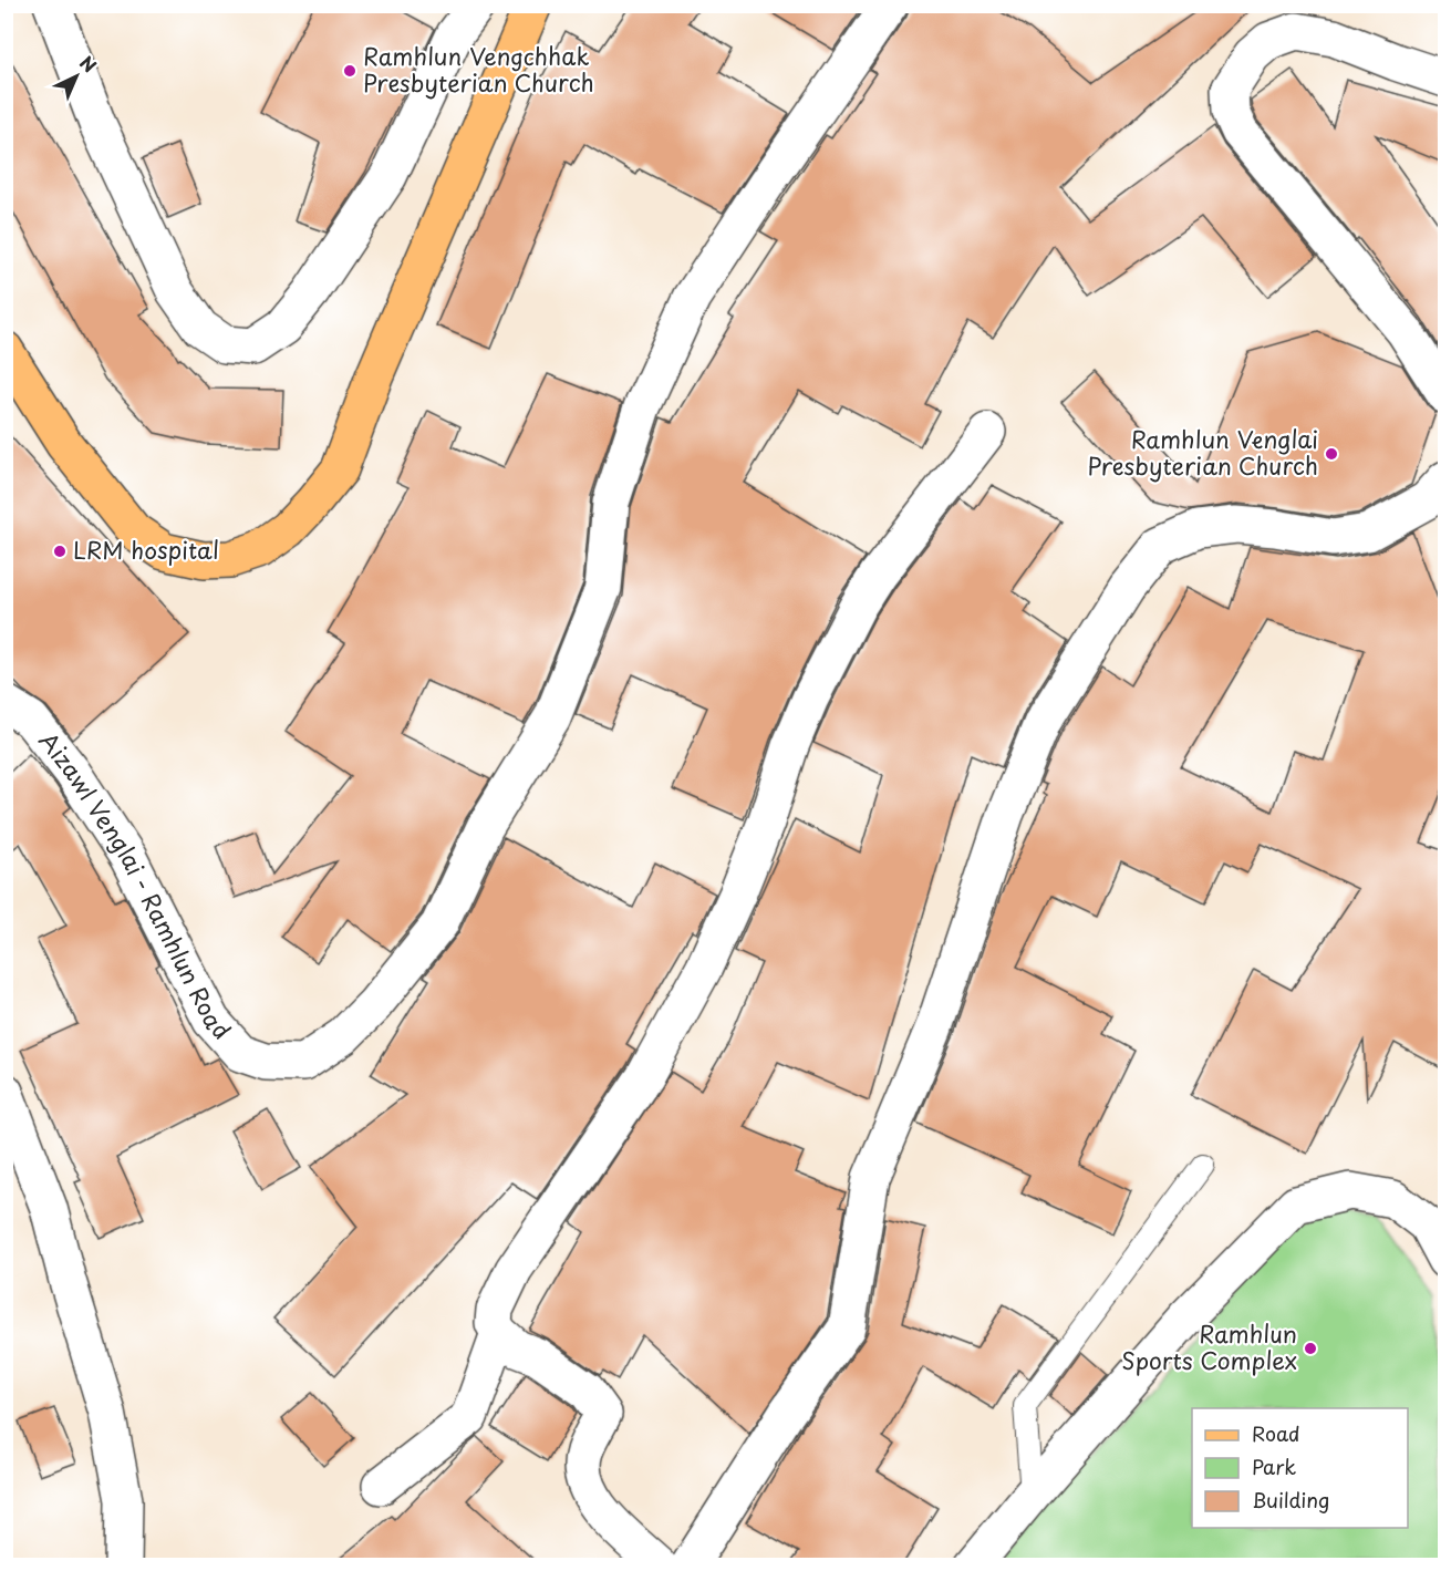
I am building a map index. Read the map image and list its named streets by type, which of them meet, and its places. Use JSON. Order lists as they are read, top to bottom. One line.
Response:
{"streets":{"street":["Aizawl Venglai - Ramhlun Road"]},"places":["Ramhlun Vengchhak Presbyterian Church","Ramhlun Venglai Presbyterian Church","LRM hospital","Ramhlun Sports Complex"],"legend":["Road","Park","Building"],"north":"top right"}
